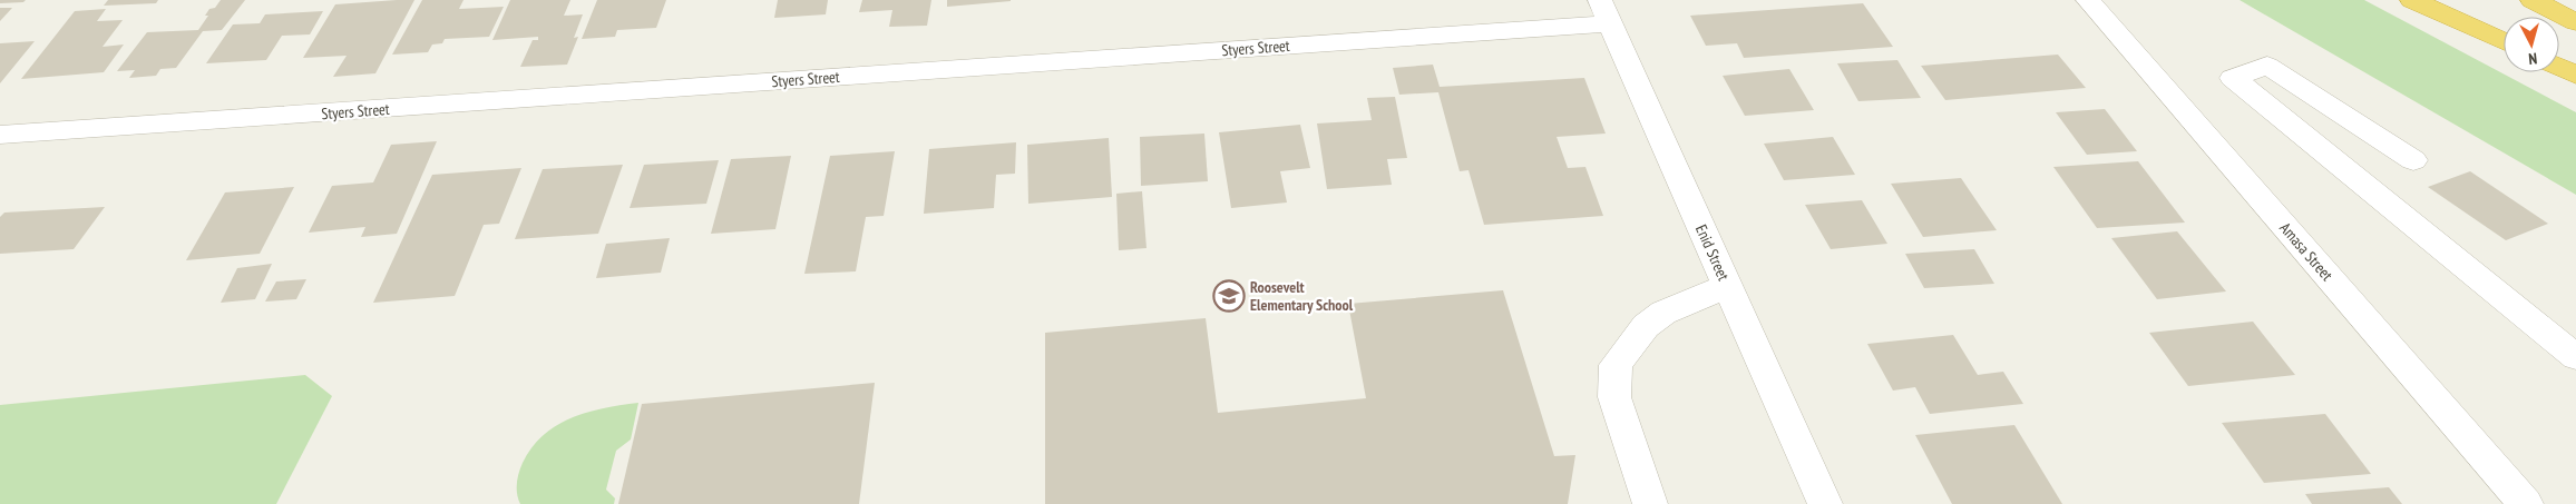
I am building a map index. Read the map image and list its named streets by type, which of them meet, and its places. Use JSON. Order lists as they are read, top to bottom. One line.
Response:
{"streets":{"street":["Styers Street","Amasa Street","Enid Street"]},"crossings":[["Styers Street","Enid Street"]],"places":{"school or university":["Roosevelt Elementary School"]},"north":"bottom"}
